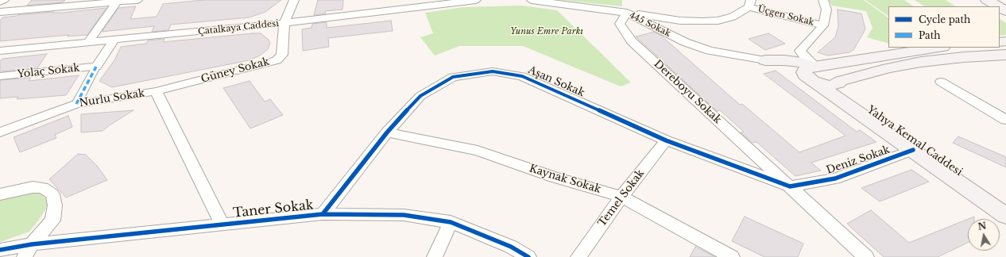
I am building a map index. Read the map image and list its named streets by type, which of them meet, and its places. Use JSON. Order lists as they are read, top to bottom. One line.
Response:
{"streets":{"main road":["445 Sokak","Yahya Kemal Caddesi"],"street":["Üçgen Sokak","Çatalkaya Caddesi","Güney Sokak","Yolaç Sokak","Aşan Sokak","Dereboyu Sokak","Nurlu Sokak","Deniz Sokak","Kaynak Sokak","Temel Sokak","Taner Sokak"]},"crossings":[["445 Sokak","Dereboyu Sokak"],["445 Sokak","Yahya Kemal Caddesi"],["Çatalkaya Caddesi","Güney Sokak"],["Güney Sokak","Nurlu Sokak"],["Aşan Sokak","Dereboyu Sokak"],["Aşan Sokak","Deniz Sokak"],["Aşan Sokak","Kaynak Sokak"],["Aşan Sokak","Temel Sokak"],["Aşan Sokak","Taner Sokak"],["Dereboyu Sokak","Deniz Sokak"],["Nurlu Sokak","Taner Sokak"],["Yahya Kemal Caddesi","Deniz Sokak"],["Kaynak Sokak","Temel Sokak"]],"parks":["Yunus Emre Parkı"],"legend":["Cycle path","Path"],"north":"top"}
